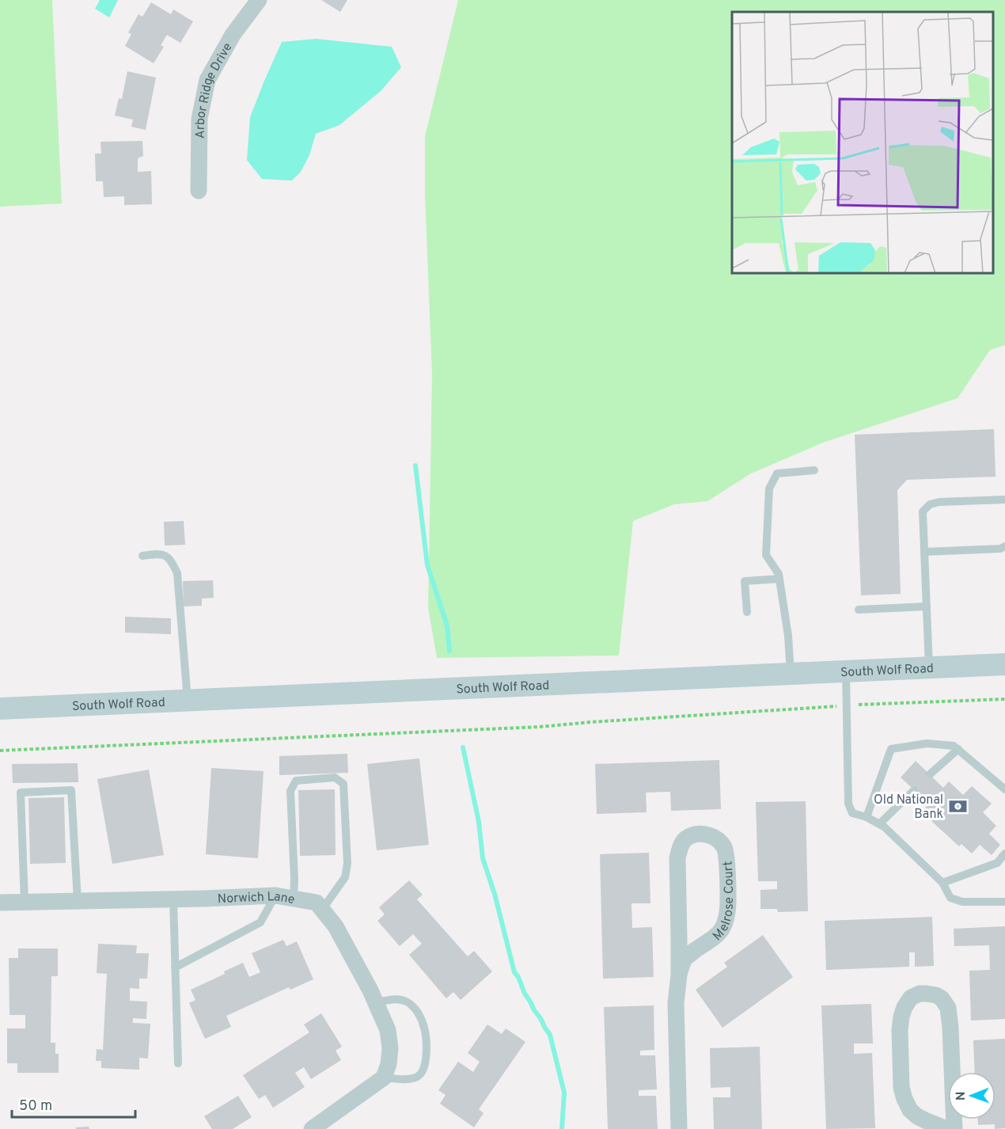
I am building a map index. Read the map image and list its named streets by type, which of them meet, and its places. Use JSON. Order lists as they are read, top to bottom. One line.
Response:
{"streets":{"main road":["South Wolf Road"],"street":["Arbor Ridge Drive","Melrose Court","Norwich Lane"]},"places":{"bank":["Old National Bank"]},"scale_bar":"50 m","north":"left"}
